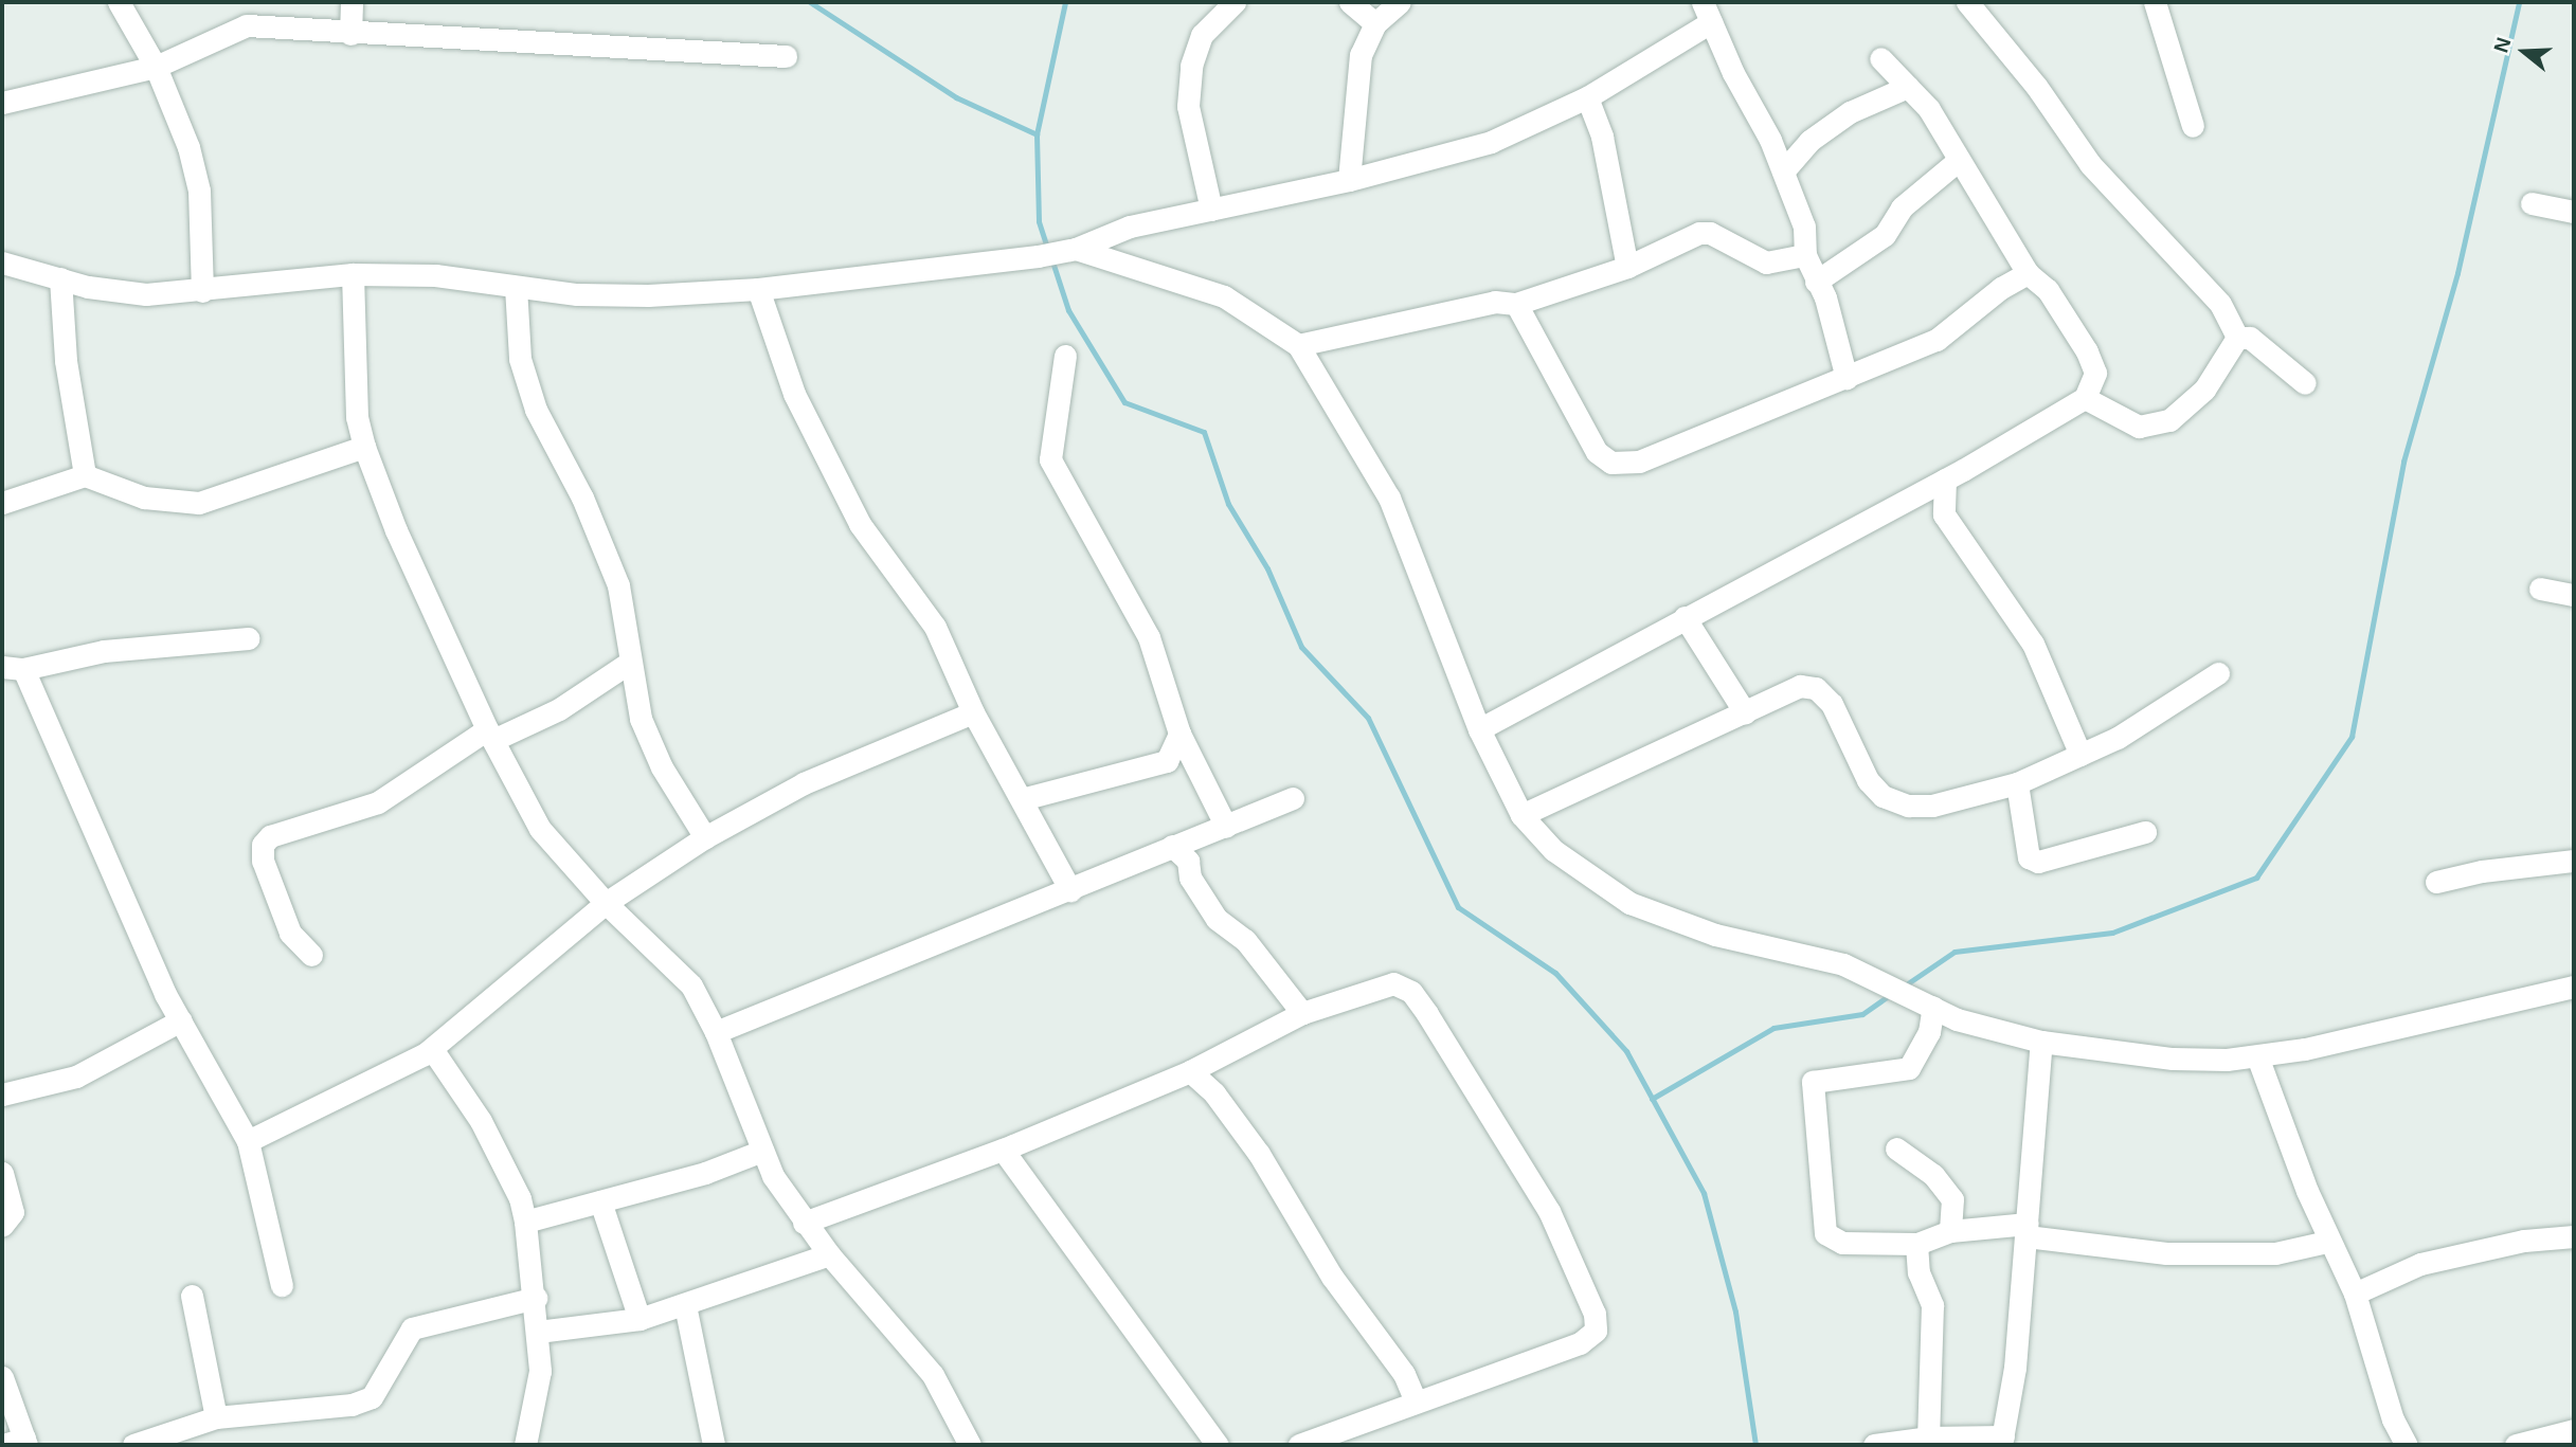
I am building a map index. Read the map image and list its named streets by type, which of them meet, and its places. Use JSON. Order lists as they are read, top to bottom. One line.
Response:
{"north":"left"}
